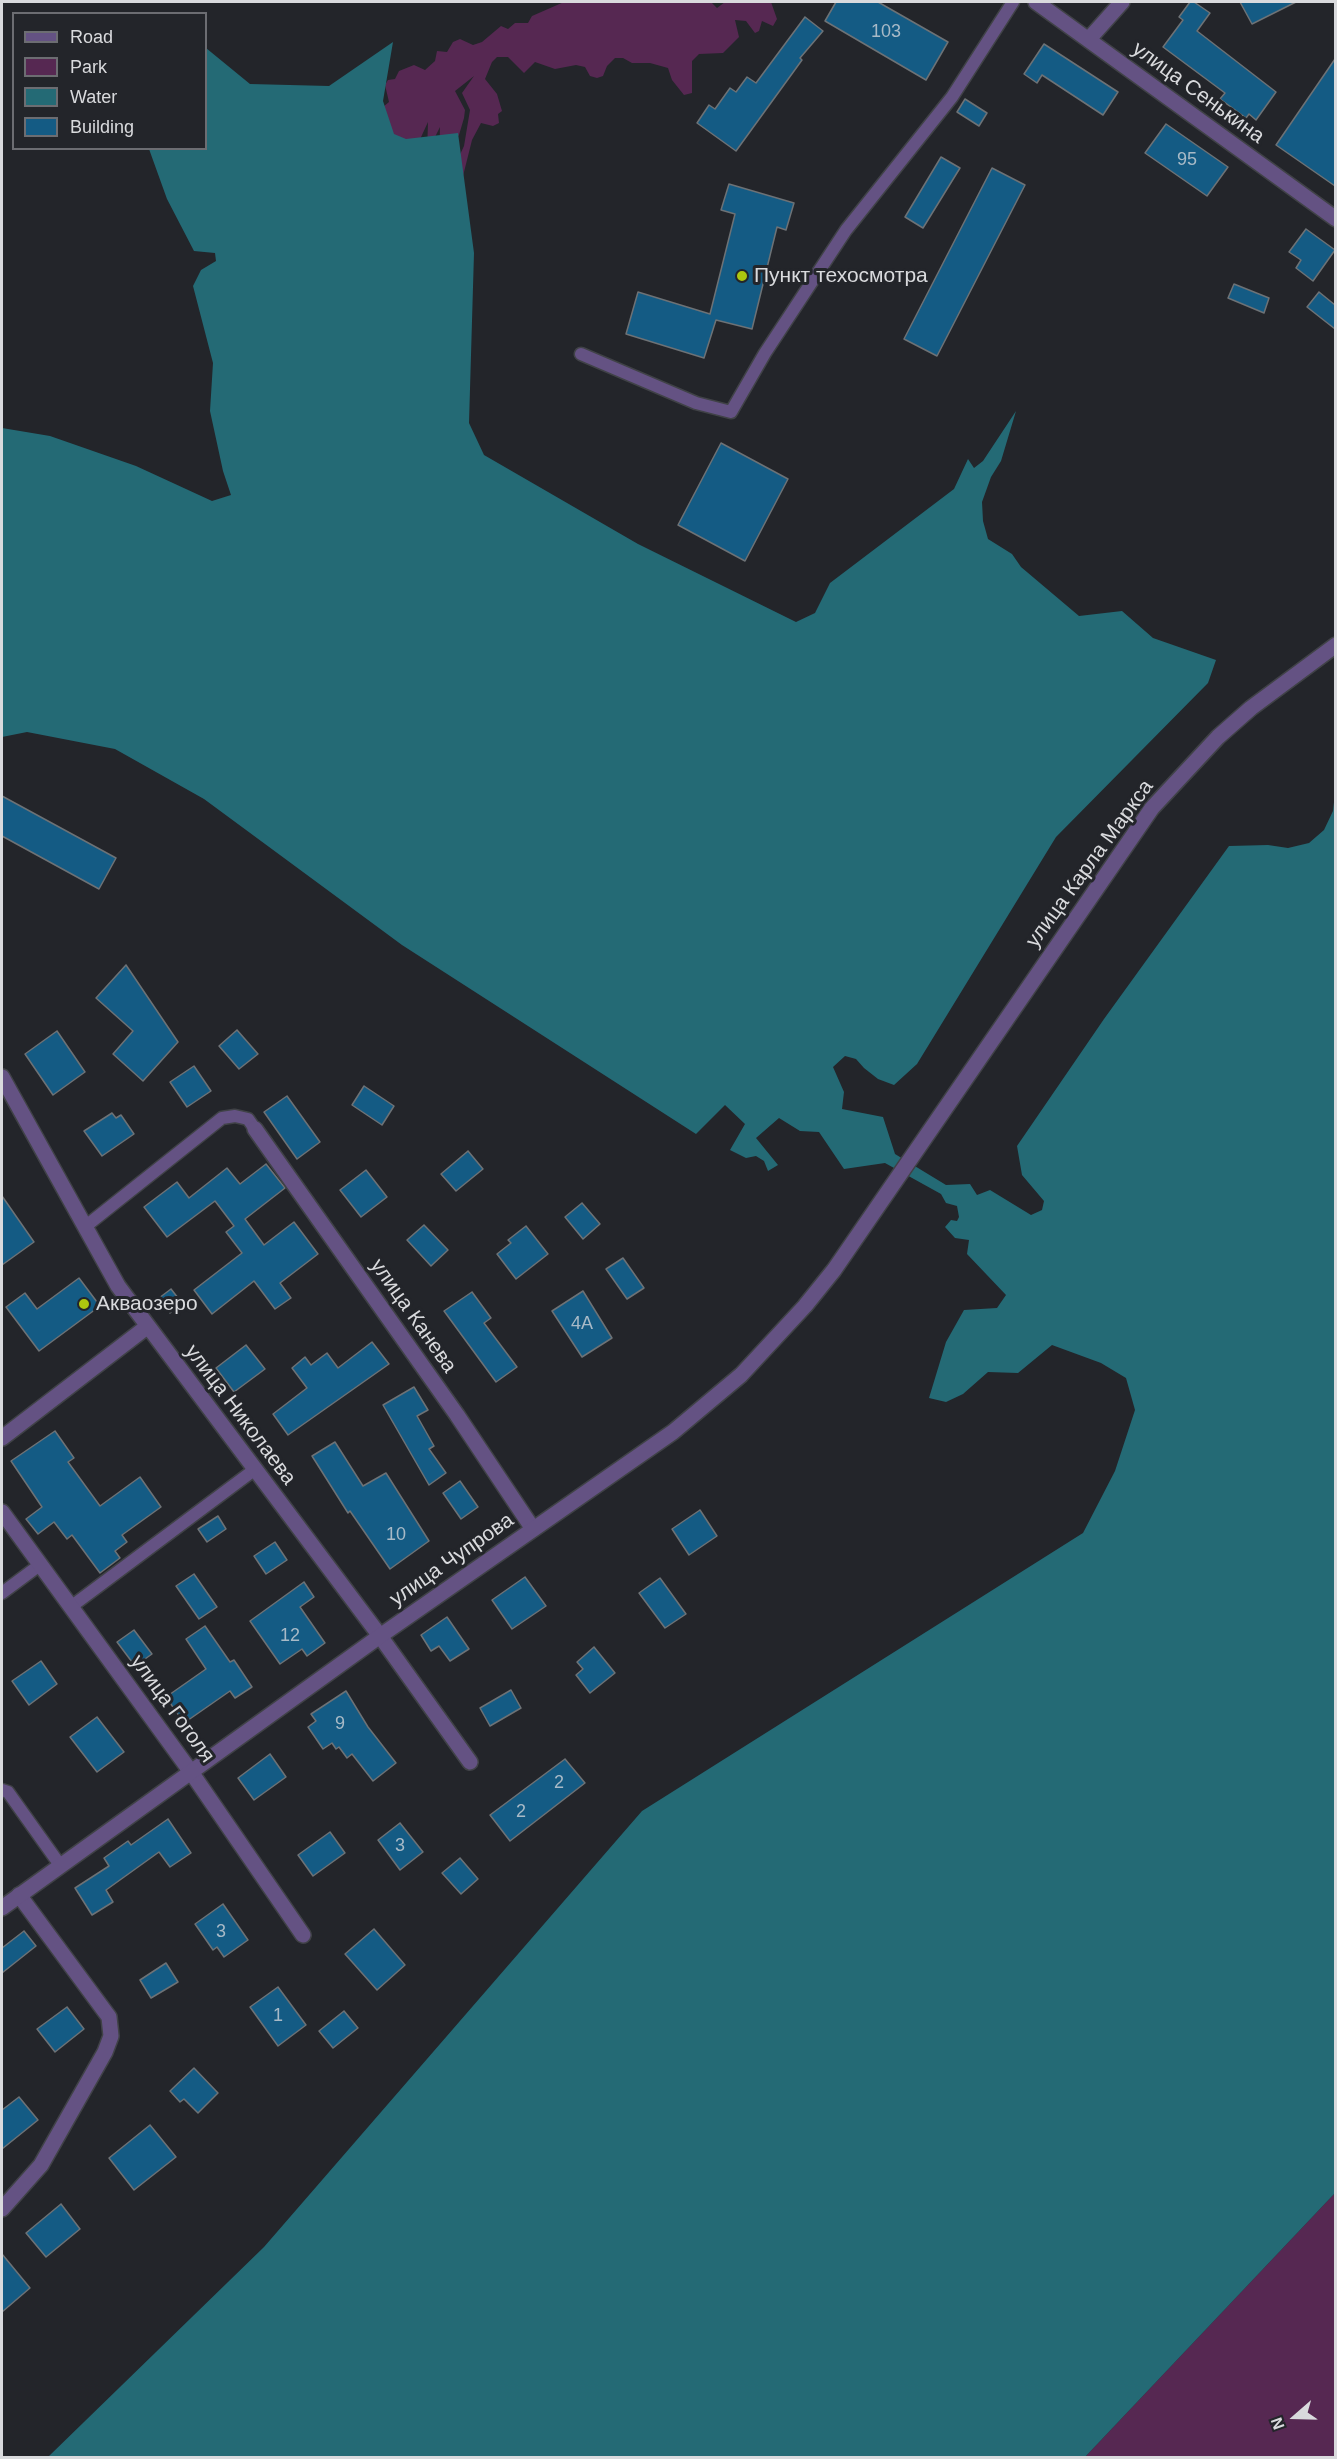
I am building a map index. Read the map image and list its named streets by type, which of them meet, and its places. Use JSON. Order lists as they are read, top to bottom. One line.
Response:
{"streets":{"street":["улица Сенькина","улица Карла Маркса","улица Канева","улица Николаева","улица Чупрова","улица Гоголя"]},"crossings":[["улица Карла Маркса","улица Чупрова"],["улица Канева","улица Чупрова"],["улица Николаева","улица Чупрова"],["улица Чупрова","улица Гоголя"]],"places":["Пункт техосмотра","Акваозеро"],"house_numbers":["103","95","4А","10","12","9","2","2","3","3","1"],"legend":["Road","Park","Water","Building"],"north":"left"}
